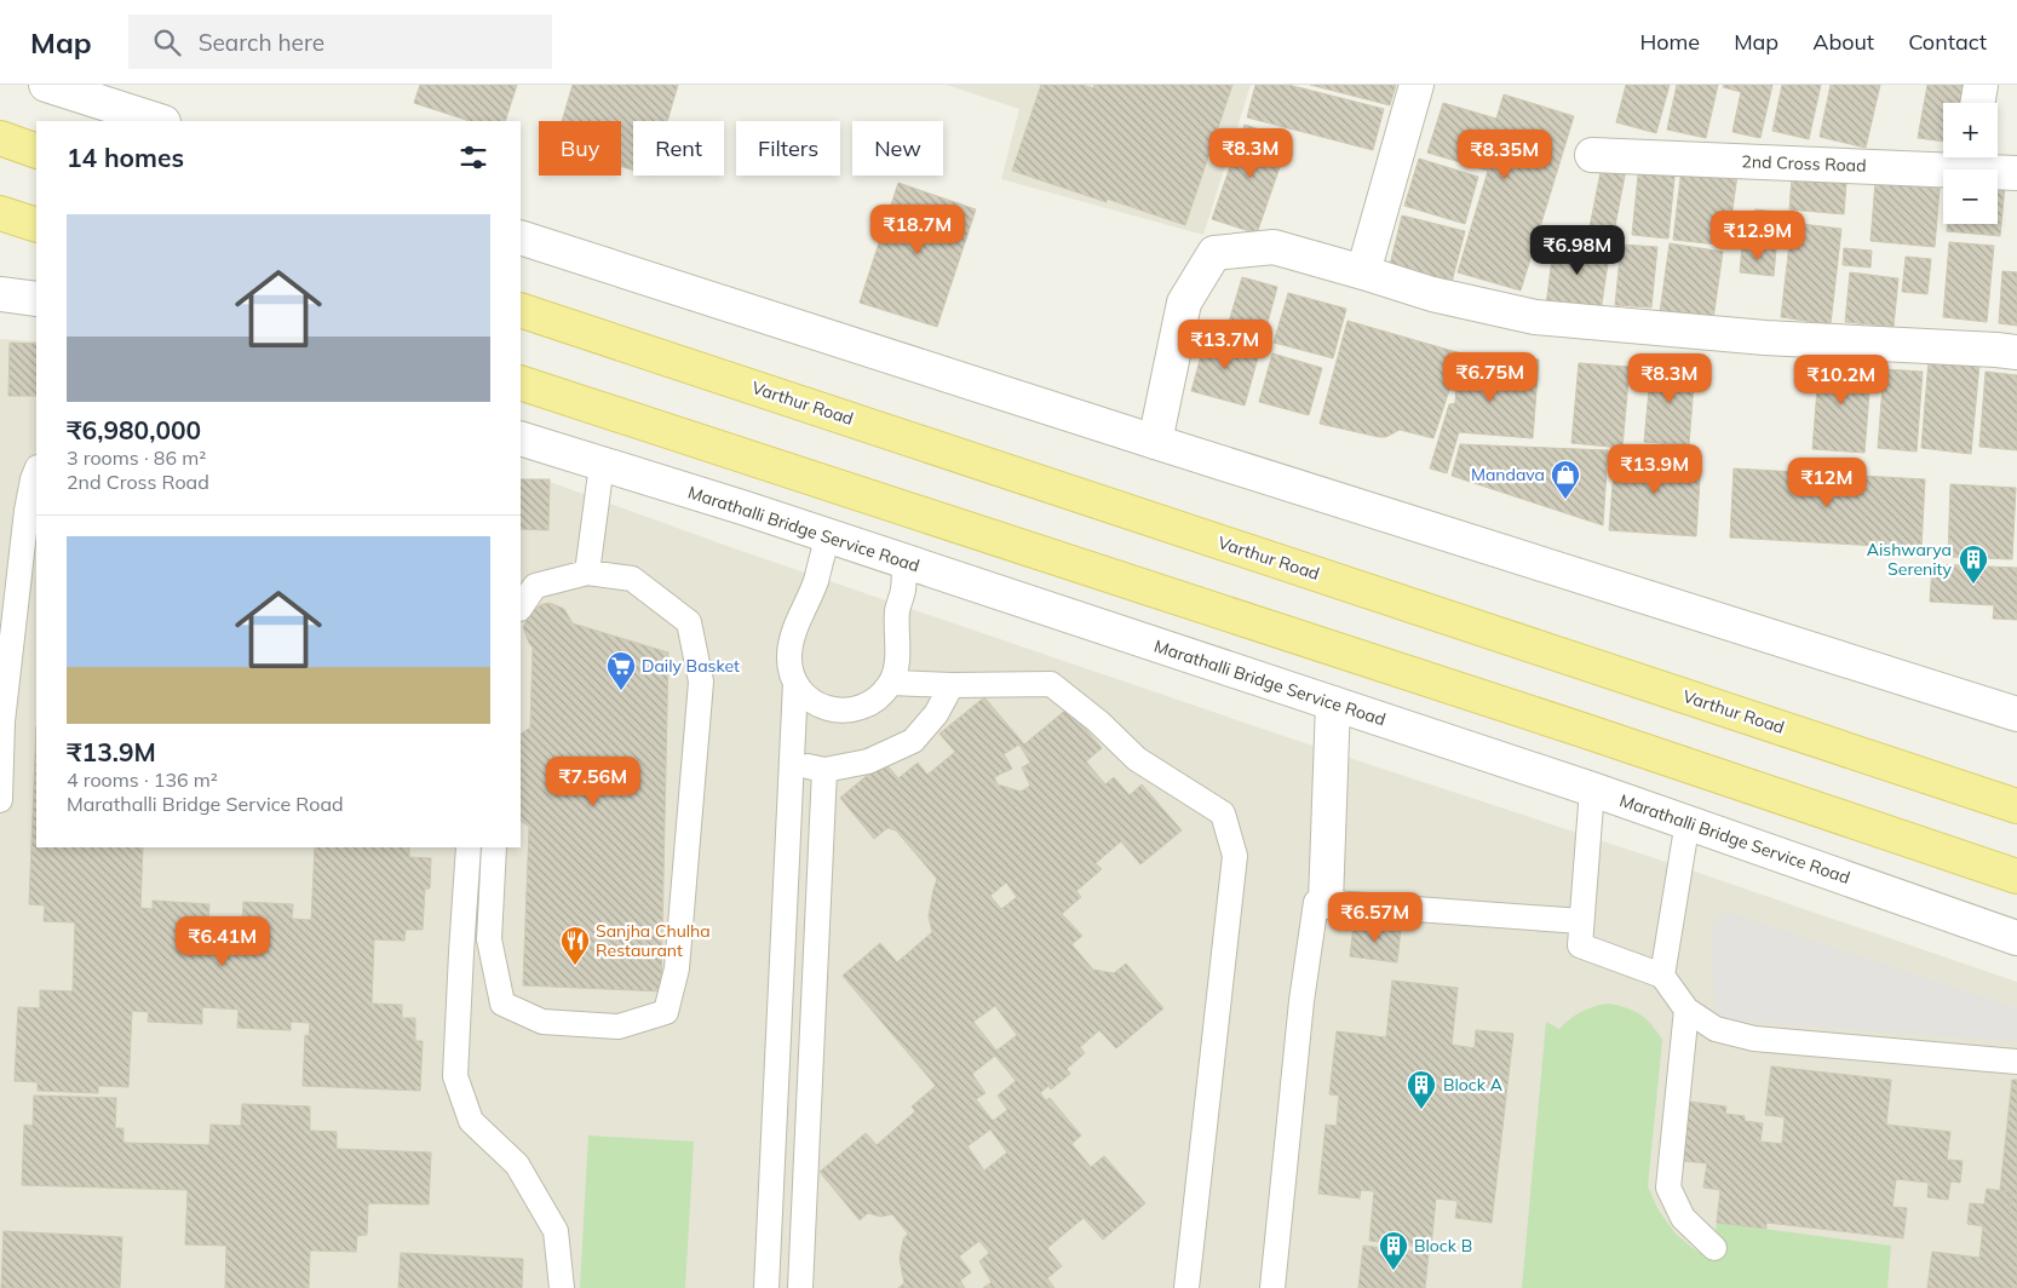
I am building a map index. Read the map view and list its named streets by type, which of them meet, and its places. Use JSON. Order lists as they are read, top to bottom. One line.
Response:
{"streets":{"main road":["Varthur Road"],"street":["2nd Cross Road","Marathalli Bridge Service Road"]},"places":{"shop":["Mandava"],"building":["Aishwarya Serenity","Block A","Block B"],"supermarket":["Daily Basket"],"restaurant":["Sanjha Chulha Restaurant"]},"page":{"header":"Map","search":"Search here","nav":["Home","Map","About","Contact"],"map_buttons":["+","−"],"chip":["Buy","Rent","Filters","New"],"heading":"14 homes","price":["₹8.3M","₹8.35M","₹18.7M","₹12.9M","₹6.98M","₹13.7M","₹6.75M","₹8.3M","₹10.2M","₹13.9M","₹12M","₹7.56M","₹6.57M","₹6.41M"],"list":[{"name":"₹6,980,000","note":"3 rooms · 86 m² · 2nd Cross Road"},{"name":"₹13.9M","note":"4 rooms · 136 m² · Marathalli Bridge Service Road"}]}}
